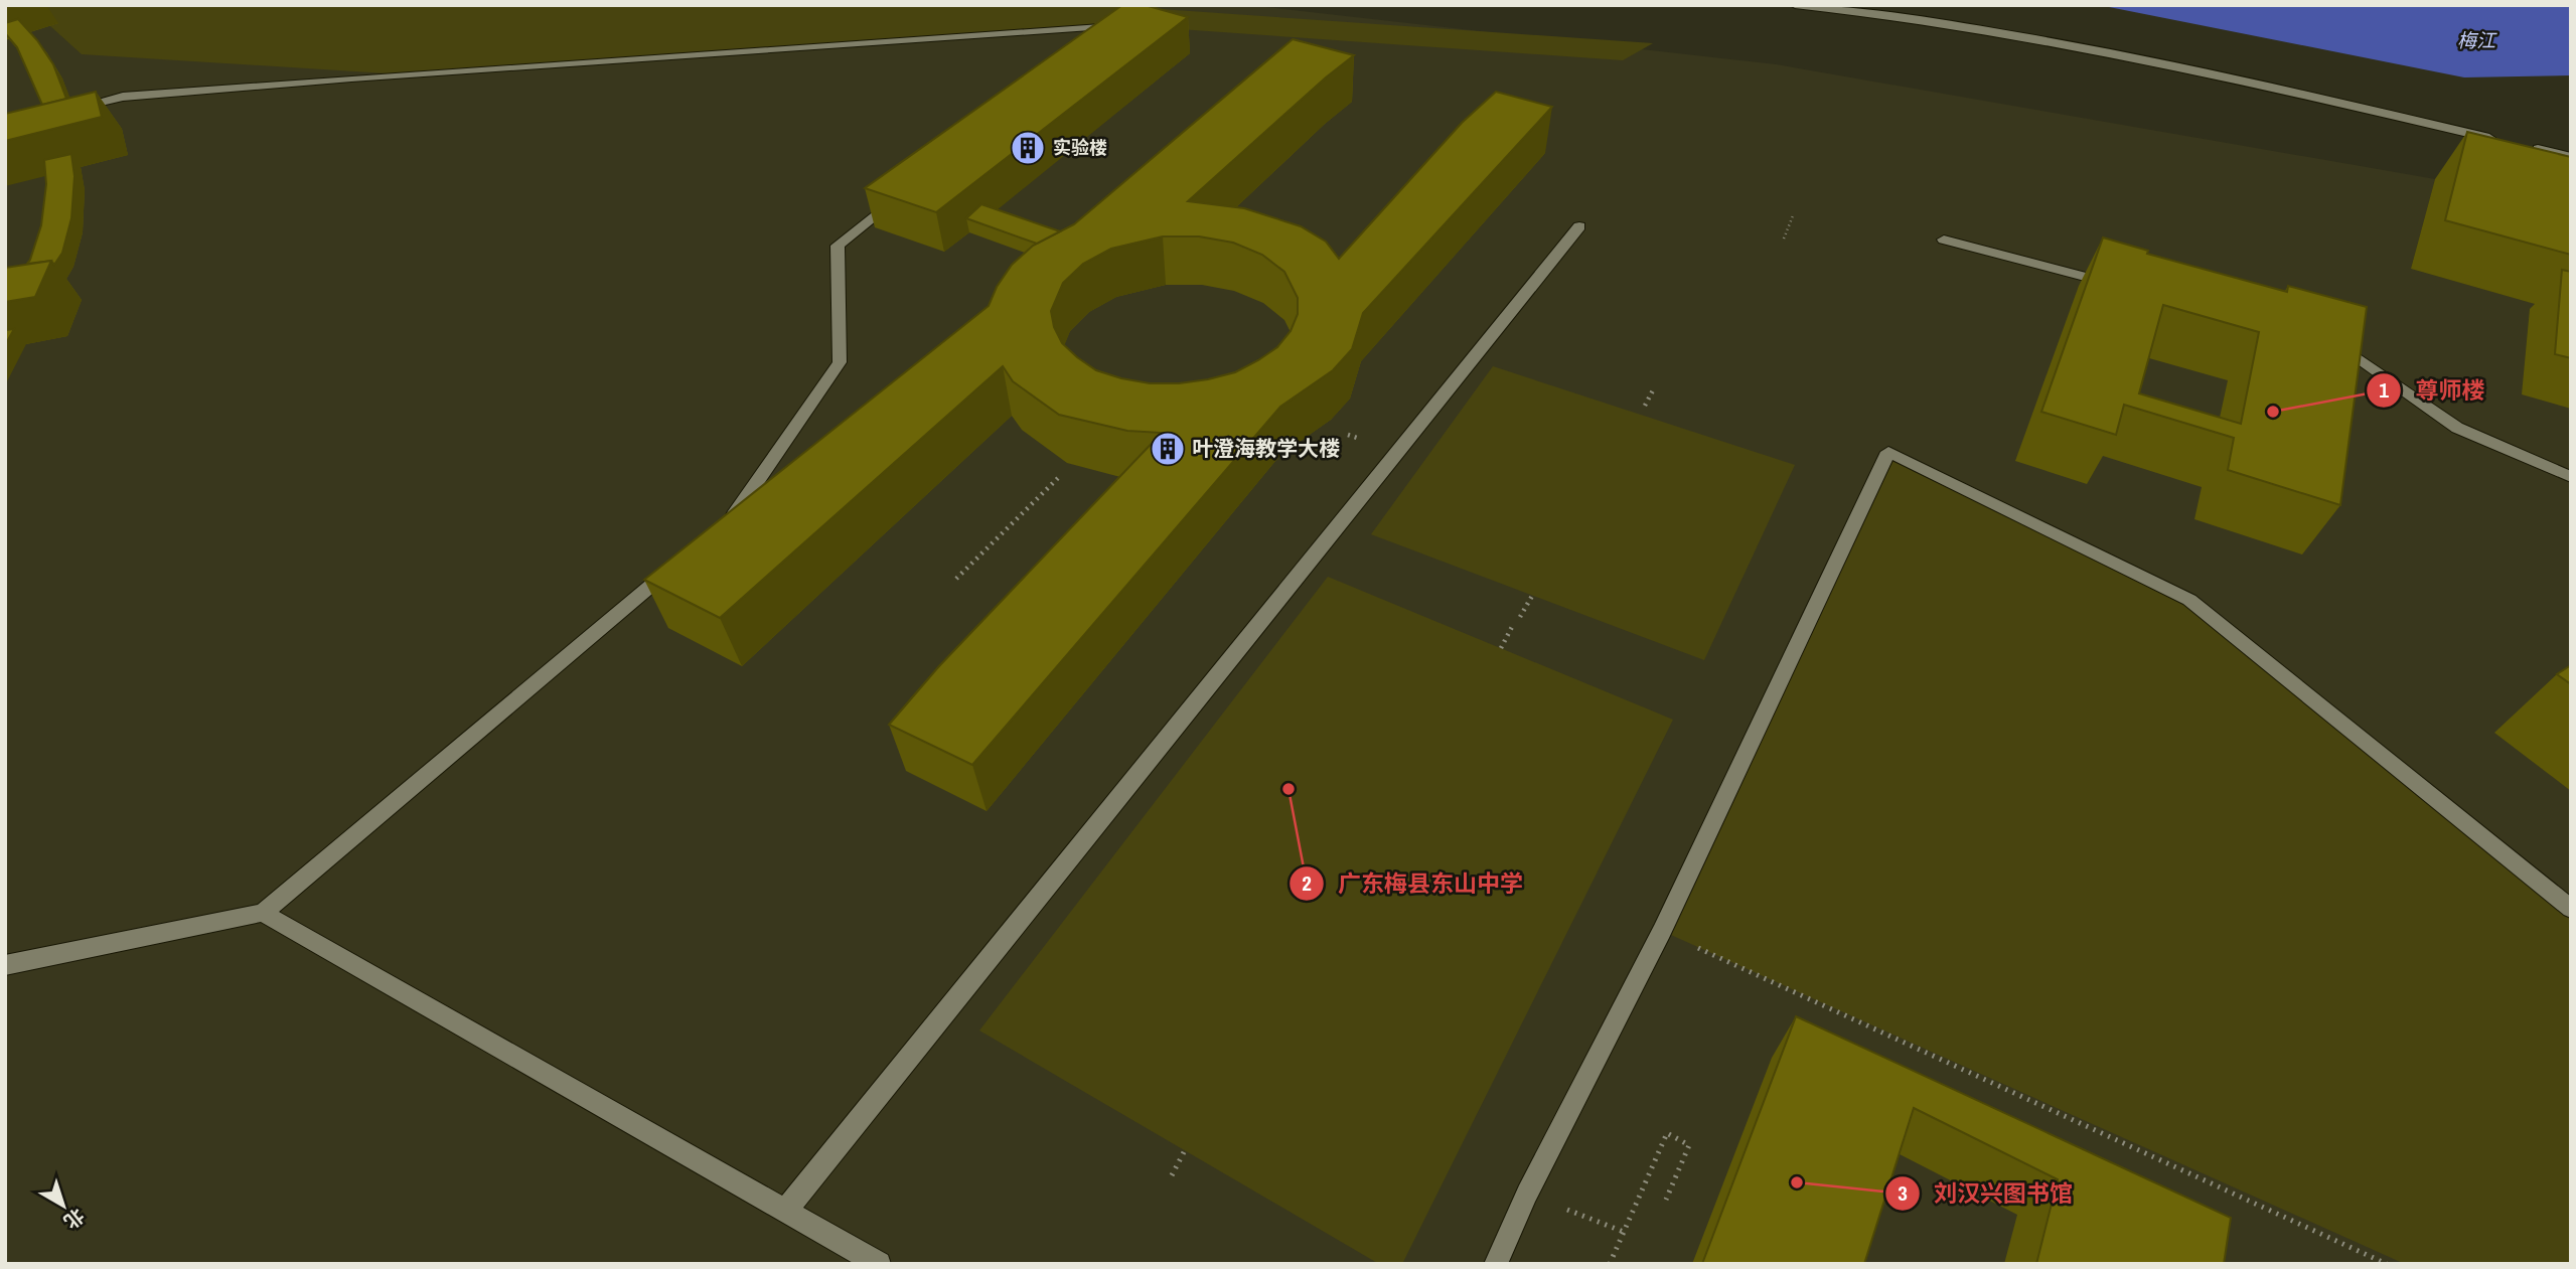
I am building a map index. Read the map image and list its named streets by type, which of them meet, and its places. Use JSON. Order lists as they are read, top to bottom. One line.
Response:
{"water":["梅江"],"places":{"building":["实验楼","叶澄海教学大楼"],"other":["尊师楼","广东梅县东山中学","刘汉兴图书馆"]},"north":"bottom right"}
